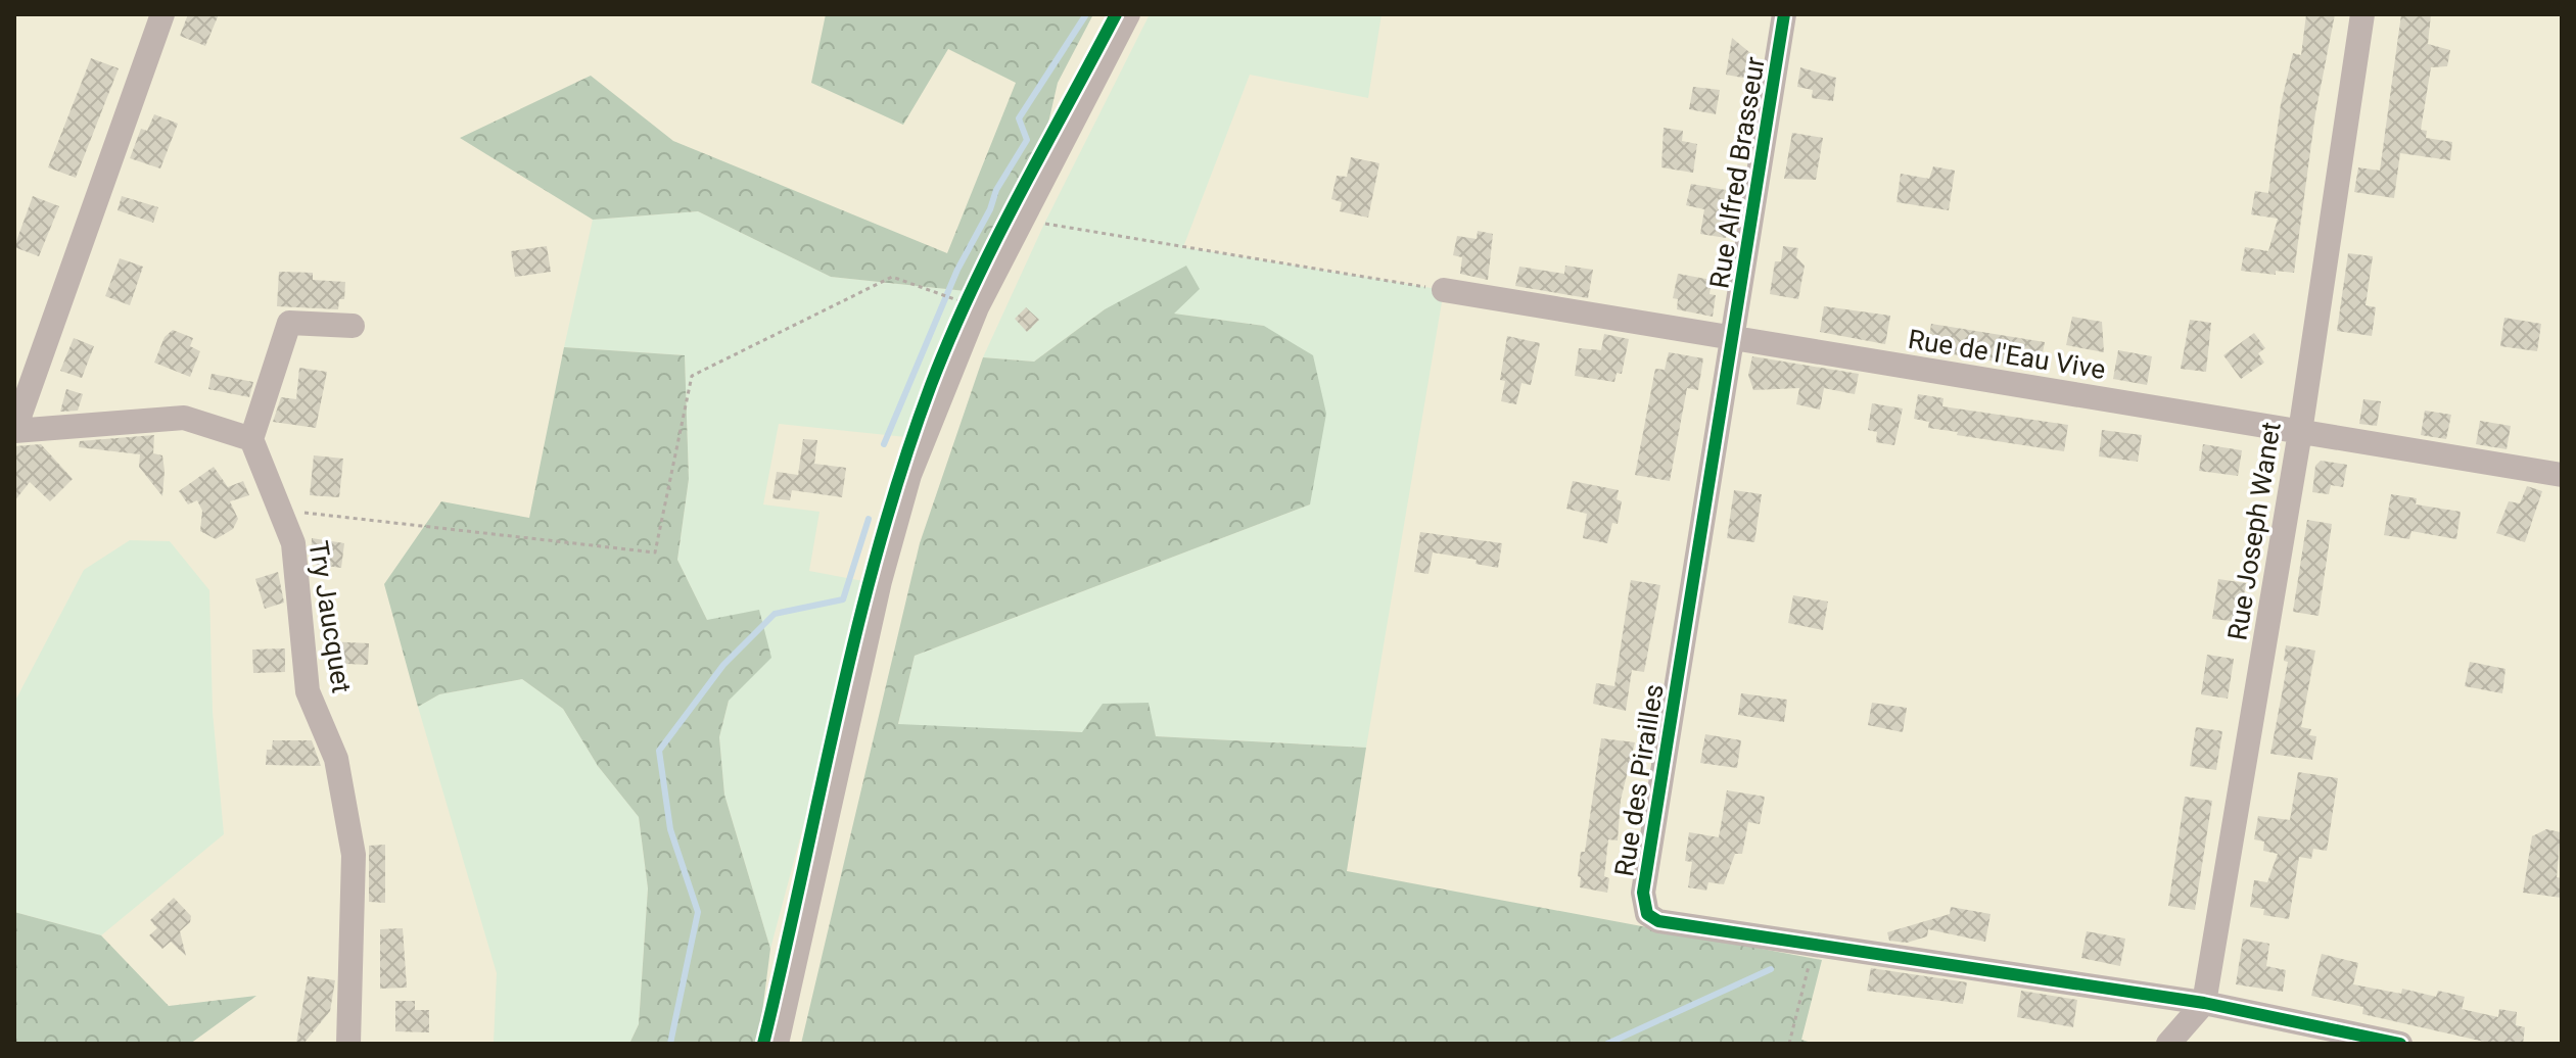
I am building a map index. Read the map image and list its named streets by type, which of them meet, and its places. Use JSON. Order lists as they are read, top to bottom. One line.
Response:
{"streets":{"street":["Rue Alfred Brasseur","Rue de l'Eau Vive","Rue Joseph Wanet","Try Jaucquet","Rue des Pirailles"]},"crossings":[["Rue Alfred Brasseur","Rue de l'Eau Vive"],["Rue Alfred Brasseur","Rue des Pirailles"],["Rue de l'Eau Vive","Rue Joseph Wanet"],["Rue de l'Eau Vive","Rue des Pirailles"],["Rue Joseph Wanet","Rue des Pirailles"]]}
